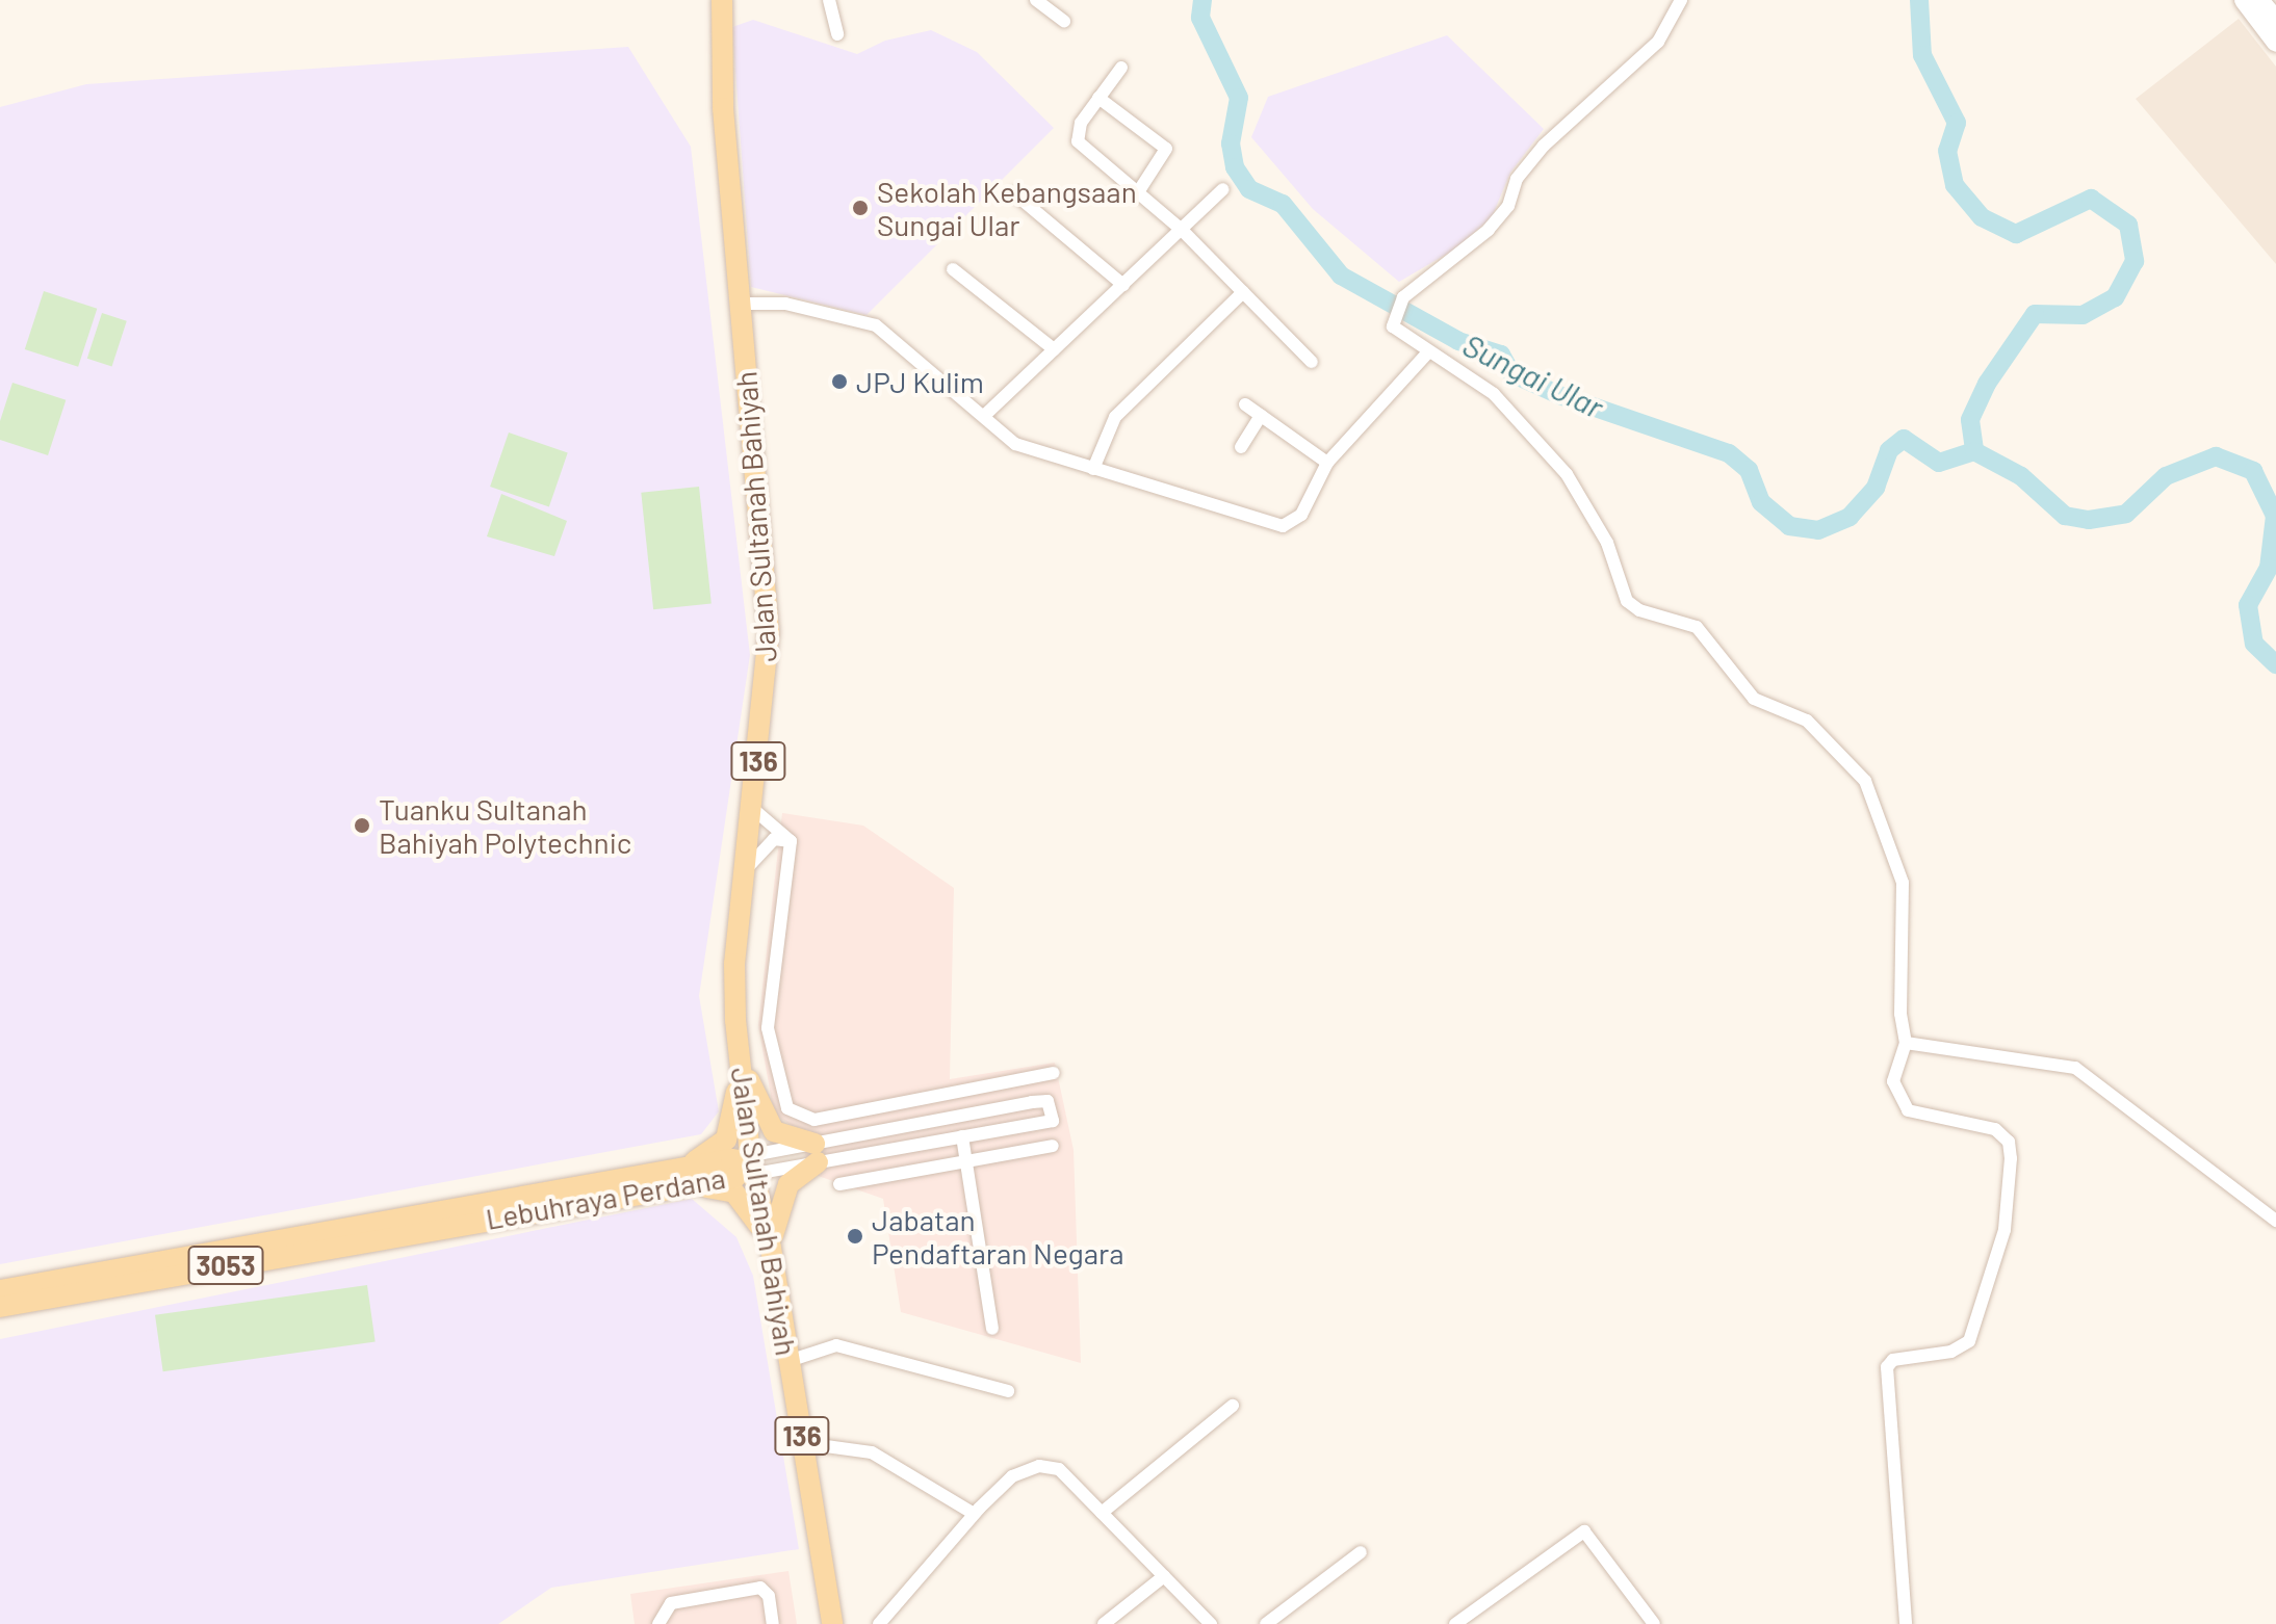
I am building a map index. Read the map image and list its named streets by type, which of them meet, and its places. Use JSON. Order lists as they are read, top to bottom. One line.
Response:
{"streets":{"main road":["Jalan Sultanah Bahiyah","136","Lebuhraya Perdana","3053"]},"crossings":[["Jalan Sultanah Bahiyah","Lebuhraya Perdana"]],"water":["Sungai Ular"],"places":["Sekolah Kebangsaan Sungai Ular","JPJ Kulim","Tuanku Sultanah Bahiyah Polytechnic","Jabatan Pendaftaran Negara"]}
